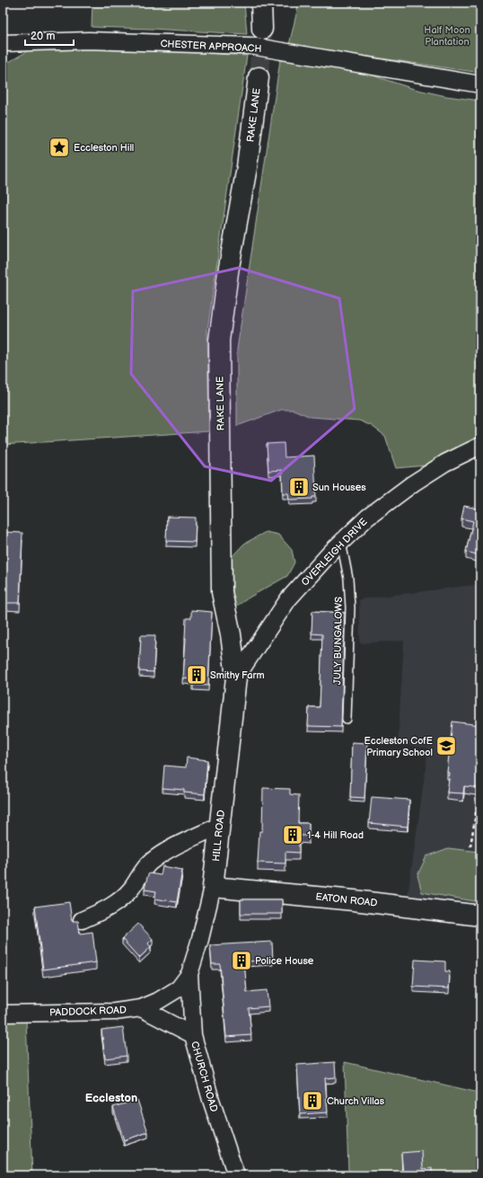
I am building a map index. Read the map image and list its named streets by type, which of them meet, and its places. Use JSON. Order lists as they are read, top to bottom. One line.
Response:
{"streets":{"street":["CHESTER APPROACH","RAKE LANE","OVERLEIGH DRIVE","HILL ROAD","EATON ROAD","PADDOCK ROAD","CHURCH ROAD"],"lane":["JULY BUNGALOWS"]},"crossings":[["RAKE LANE","OVERLEIGH DRIVE"],["RAKE LANE","HILL ROAD"],["OVERLEIGH DRIVE","JULY BUNGALOWS"],["HILL ROAD","EATON ROAD"],["HILL ROAD","PADDOCK ROAD"],["PADDOCK ROAD","CHURCH ROAD"]],"districts":["Eccleston"],"parks":["Half Moon Plantation"],"places":{"place":["Eccleston Hill"],"building":["Sun Houses","Smithy Farm","1-4 Hill Road","Police House","Church Villas"],"school or university":["Eccleston CofE Primary School"]},"scale_bar":"20 m"}
